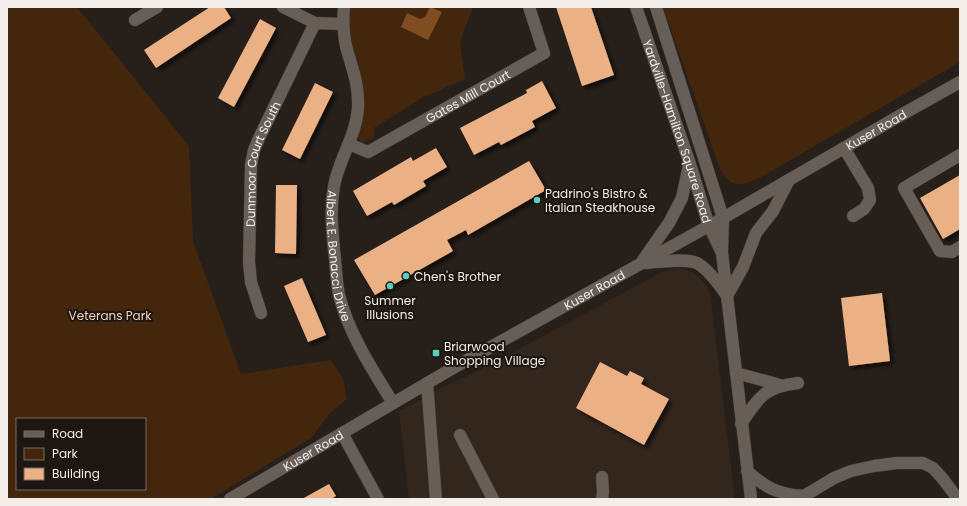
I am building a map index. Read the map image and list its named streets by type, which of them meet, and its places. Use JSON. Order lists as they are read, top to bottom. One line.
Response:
{"streets":{"street":["Gates Mill Court","Kuser Road","Yardville-Hamilton Square Road","Dunmoor Court South","Albert E. Bonacci Drive"]},"crossings":[["Gates Mill Court","Albert E. Bonacci Drive"],["Kuser Road","Yardville-Hamilton Square Road"],["Kuser Road","Albert E. Bonacci Drive"]],"parks":["Veterans Park"],"places":{"other":["Padrino's Bistro & Italian Steakhouse","Chen's Brother","Summer Illusions"],"transit":["Briarwood Shopping Village"]},"legend":["Road","Park","Building"]}
